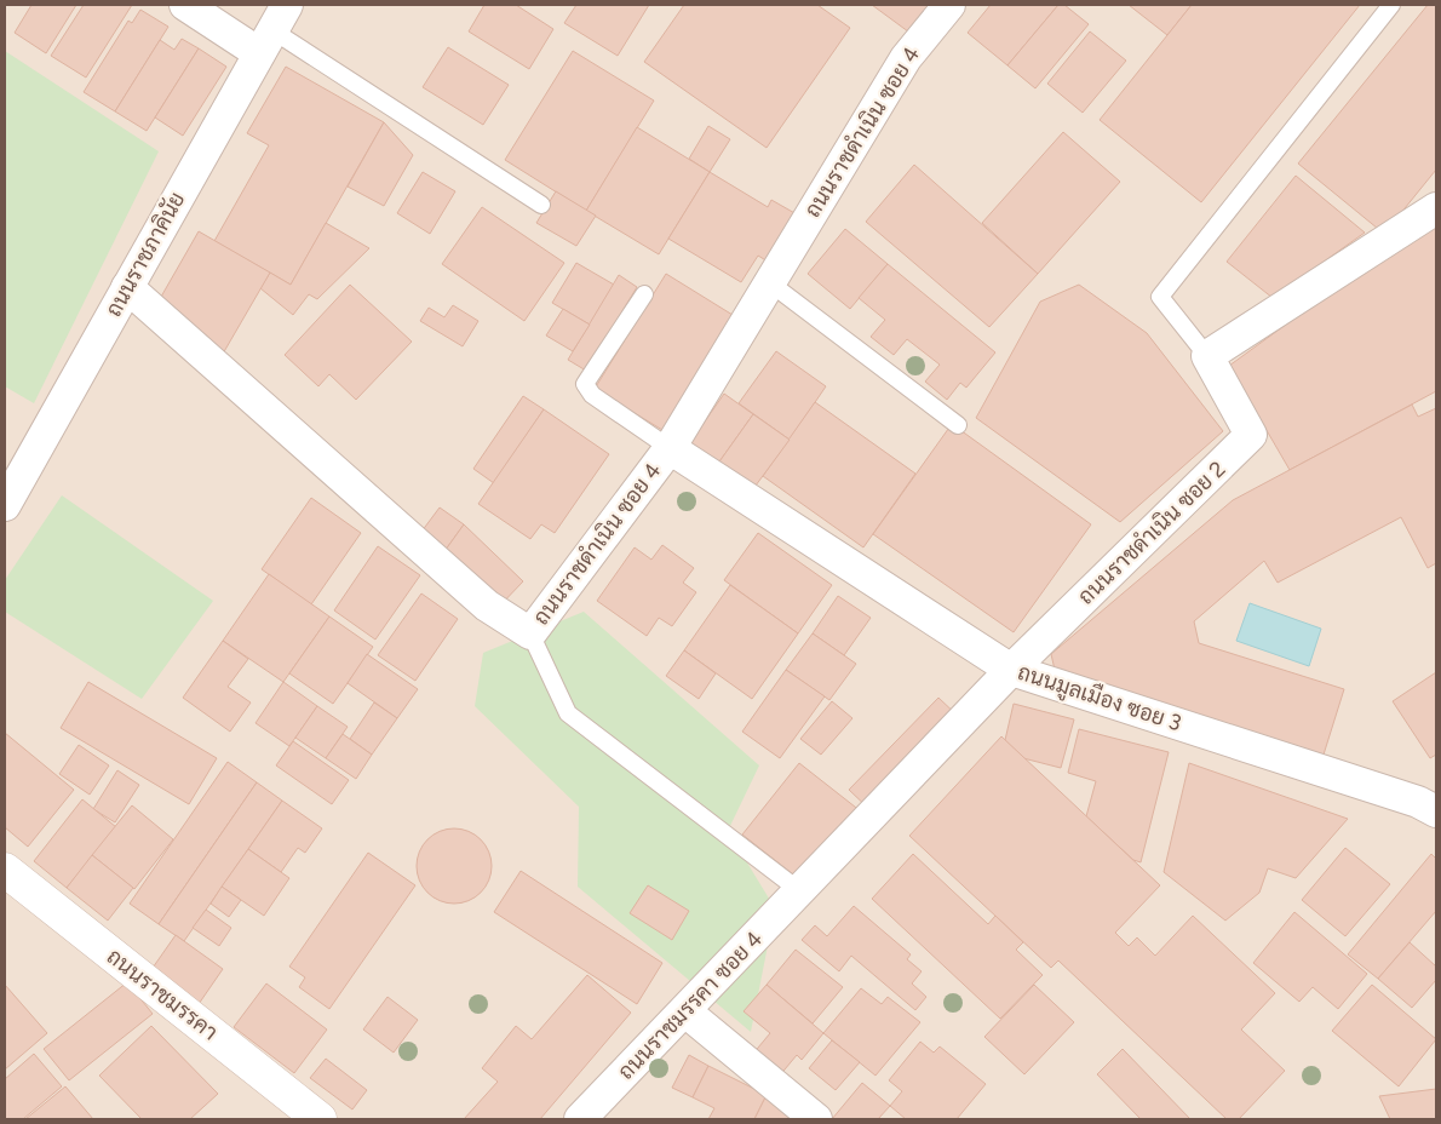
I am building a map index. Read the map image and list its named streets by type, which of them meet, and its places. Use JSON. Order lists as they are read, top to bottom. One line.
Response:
{"streets":{"street":["ถนนราชดำเนิน ซอย 4","ถนนราชภาคินัย","ถนนราชดำเนิน ซอย 2","ถนนมูลเมือง ซอย 3","ถนนราชมรรคา","ถนนราชมรรคา ซอย 4"]},"crossings":[["ถนนราชดำเนิน ซอย 4","ถนนราชภาคินัย"],["ถนนราชดำเนิน ซอย 4","ถนนมูลเมือง ซอย 3"],["ถนนราชดำเนิน ซอย 2","ถนนมูลเมือง ซอย 3"],["ถนนราชดำเนิน ซอย 2","ถนนราชมรรคา ซอย 4"]]}
